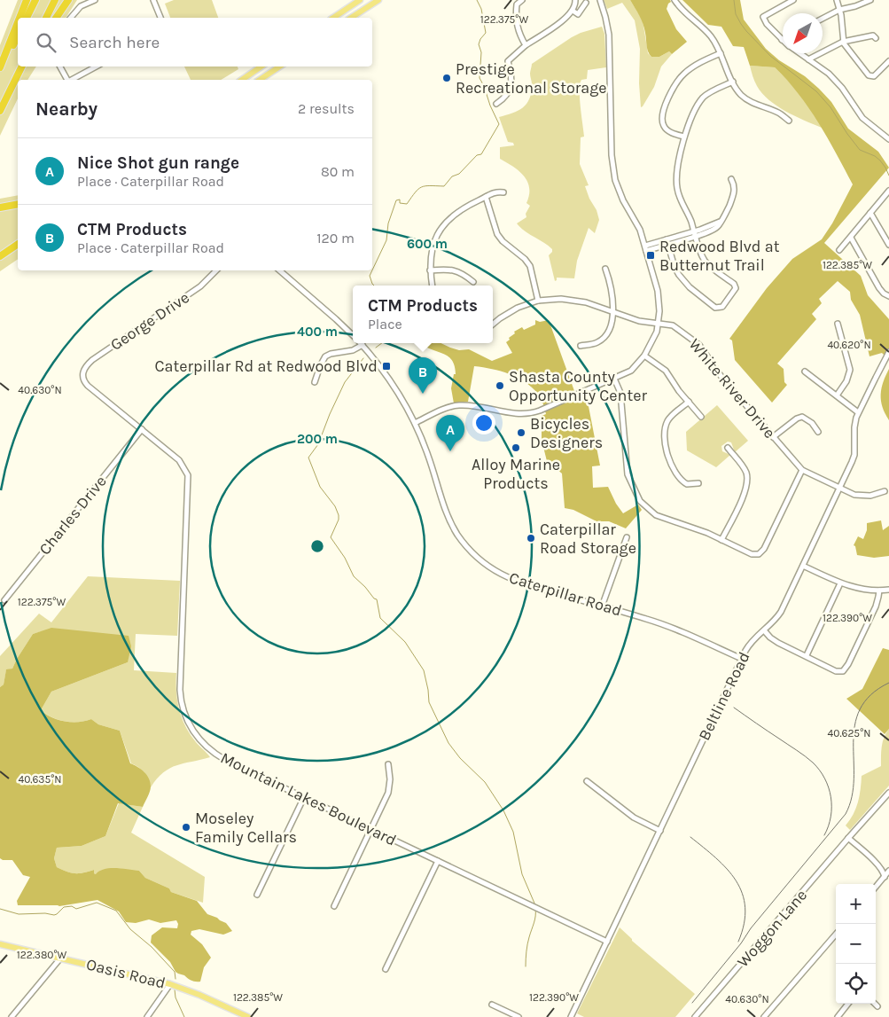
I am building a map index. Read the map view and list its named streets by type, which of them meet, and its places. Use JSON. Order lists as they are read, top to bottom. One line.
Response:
{"streets":{"main road":["Oasis Road"],"street":["George Drive","White River Drive","Charles Drive","Caterpillar Road","Beltline Road","Mountain Lakes Boulevard","Woggon Lane"]},"crossings":[["George Drive","Mountain Lakes Boulevard"],["White River Drive","Beltline Road"],["Charles Drive","Mountain Lakes Boulevard"],["Caterpillar Road","Beltline Road"],["Beltline Road","Mountain Lakes Boulevard"]],"places":{"other":["Prestige Recreational Storage","Shasta County Opportunity Center","Bicycles Designers","Alloy Marine Products","Caterpillar Road Storage","Moseley Family Cellars"],"transit":["Redwood Blvd at Butternut Trail","Caterpillar Rd at Redwood Blvd"]},"north":"bottom left","page":{"search":"Search here","heading":["Nearby","2 results"],"list":[{"mark":"A","name":"Nice Shot gun range","note":"Place · Caterpillar Road","value":"80 m"},{"mark":"B","name":"CTM Products","note":"Place · Caterpillar Road","value":"120 m"}],"popup":["CTM Products","Place"],"pins":["B","A"],"map_buttons":["+","−"]},"coordinates":["122.375°W","122.385°W","40.620°N","40.630°N","122.390°W","40.625°N","40.635°N","122.380°W"],"rings":["600 m","400 m","200 m"]}
